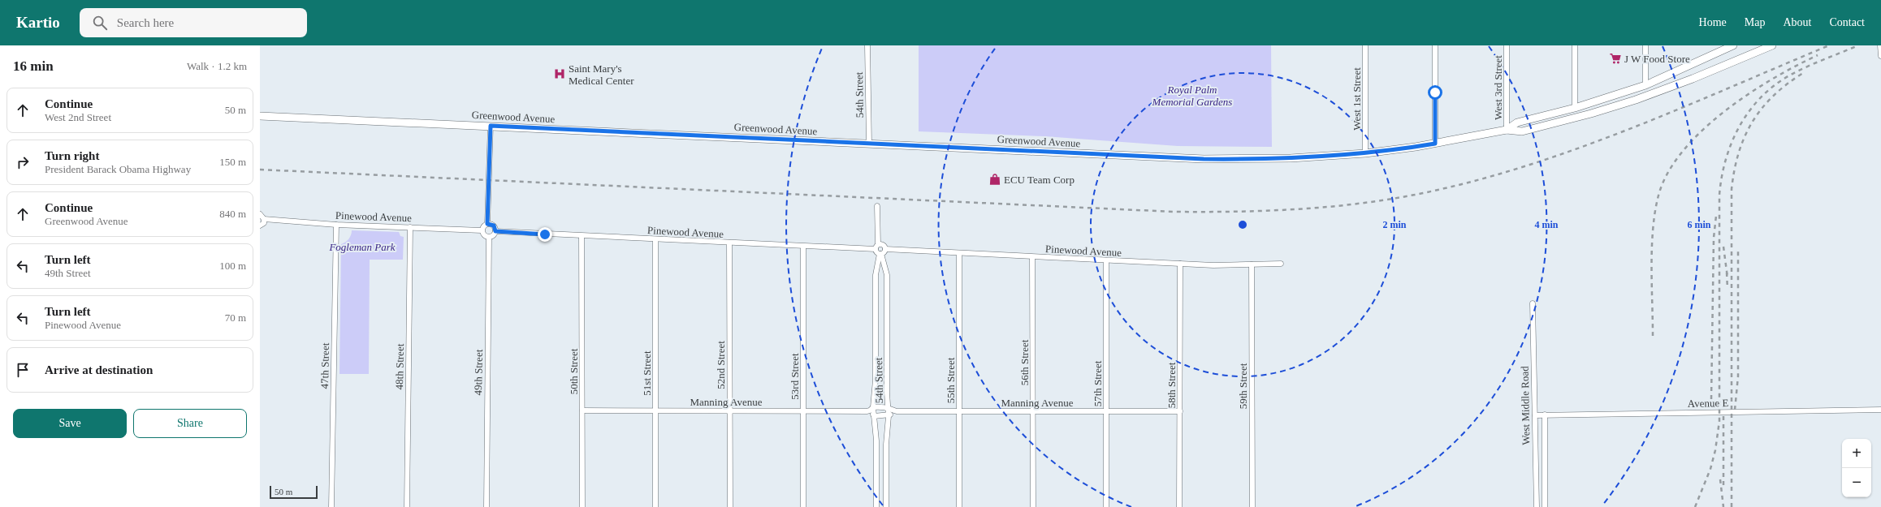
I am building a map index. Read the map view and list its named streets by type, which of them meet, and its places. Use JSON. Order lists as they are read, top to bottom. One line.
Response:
{"streets":{"main road":["Greenwood Avenue"],"street":["West 3rd Street","54th Street","West 1st Street","Pinewood Avenue","56th Street","52nd Street","47th Street","48th Street","50th Street","49th Street","51st Street","53rd Street","55th Street","57th Street","58th Street","59th Street","Manning Avenue","Avenue E","West Middle Road"]},"crossings":[["West 3rd Street","Greenwood Avenue"],["54th Street","Greenwood Avenue"],["54th Street","Manning Avenue"],["West 1st Street","Greenwood Avenue"],["Pinewood Avenue","56th Street"],["Pinewood Avenue","52nd Street"],["Pinewood Avenue","47th Street"],["Pinewood Avenue","48th Street"],["Pinewood Avenue","50th Street"],["Pinewood Avenue","49th Street"],["Pinewood Avenue","51st Street"],["Pinewood Avenue","53rd Street"],["Pinewood Avenue","55th Street"],["Pinewood Avenue","57th Street"],["Pinewood Avenue","58th Street"],["Pinewood Avenue","59th Street"],["56th Street","Manning Avenue"],["52nd Street","Manning Avenue"],["50th Street","Manning Avenue"],["51st Street","Manning Avenue"],["53rd Street","Manning Avenue"],["55th Street","Manning Avenue"],["57th Street","Manning Avenue"],["58th Street","Manning Avenue"],["Avenue E","West Middle Road"]],"parks":["Royal Palm Memorial Gardens","Fogleman Park"],"places":{"supermarket":["J W Food Store"],"hospital":["Saint Mary's Medical Center"],"shop":["ECU Team Corp"]},"scale_bar":"50 m","page":{"header":"Kartio","search":"Search here","nav":["Home","Map","About","Contact"],"heading":["16 min","Walk · 1.2 km"],"list":[["Continue","West 2nd Street","50 m"],["Turn right","President Barack Obama Highway","150 m"],["Continue","Greenwood Avenue","840 m"],["Turn left","49th Street","100 m"],["Turn left","Pinewood Avenue","70 m"],"Arrive at destination"],"buttons":["Save","Share"],"map_buttons":["+","−"],"scale":"50 m"},"rings":["2 min","4 min","6 min"]}
